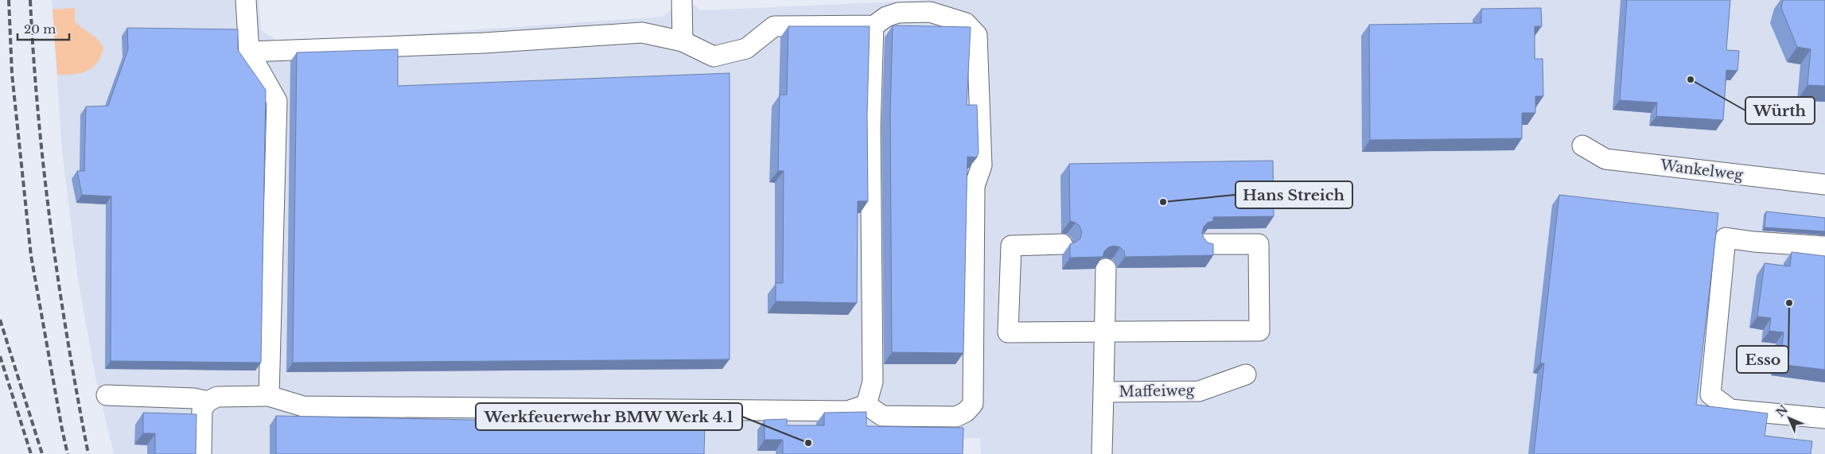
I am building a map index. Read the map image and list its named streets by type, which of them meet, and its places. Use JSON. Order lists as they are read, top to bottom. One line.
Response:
{"streets":{"street":["Wankelweg","Maffeiweg"]},"places":["Würth","Hans Streich","Esso","Werkfeuerwehr BMW Werk 4.1"],"scale_bar":"20 m","north":"top left"}
